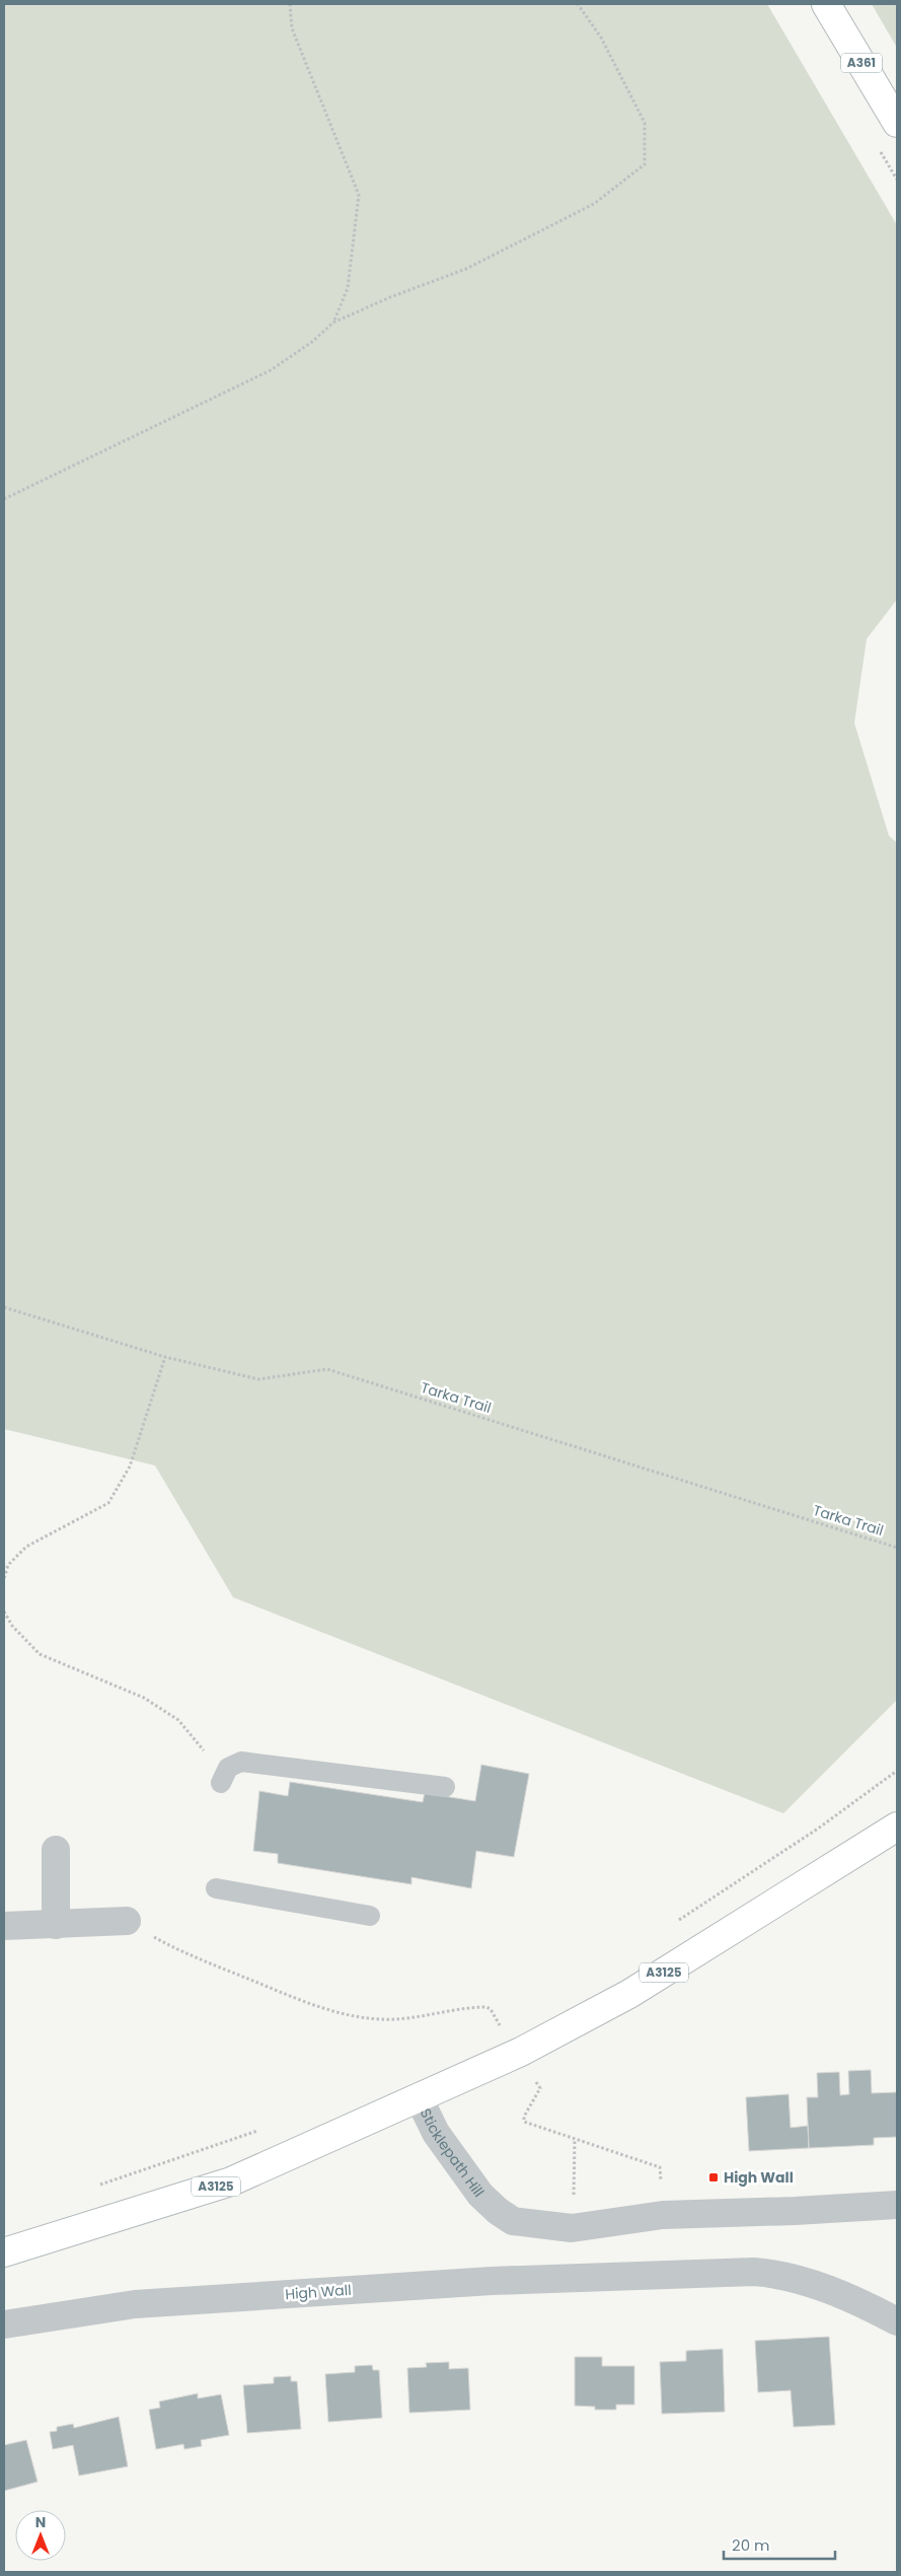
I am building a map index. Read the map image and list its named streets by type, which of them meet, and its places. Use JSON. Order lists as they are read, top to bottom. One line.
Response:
{"streets":{"main road":["A361","A3125","Sticklepath Hill"],"street":["High Wall"],"path":["Tarka Trail"]},"crossings":[["A3125","Sticklepath Hill"]],"places":{"transit":["High Wall"]},"scale_bar":"20 m","north":"top"}
